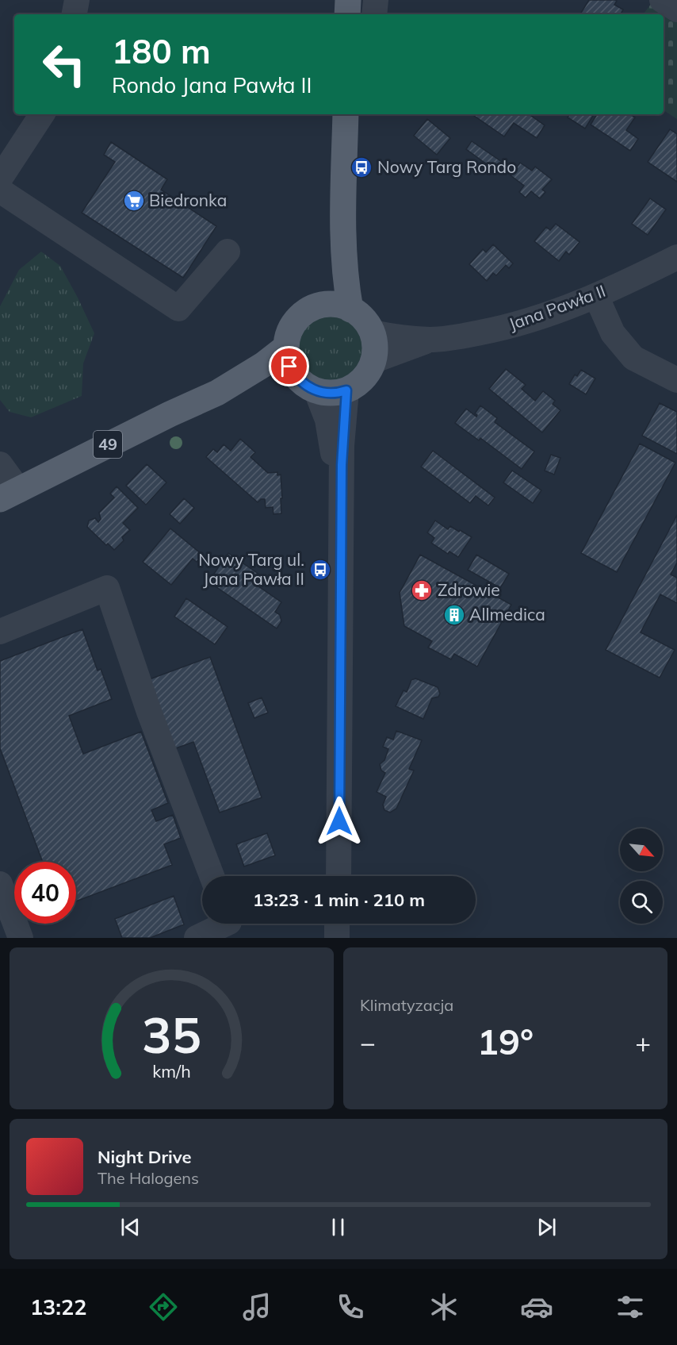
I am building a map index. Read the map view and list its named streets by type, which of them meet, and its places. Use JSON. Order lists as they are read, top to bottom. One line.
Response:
{"streets":{"main road":["49"],"street":["Jana Pawła II"]},"crossings":[["Jana Pawła II","49"]],"places":{"bus stop":["Nowy Targ Rondo","Nowy Targ ul. Jana Pawła II"],"supermarket":["Biedronka"],"pharmacy":["Zdrowie"],"building":["Allmedica"]},"north":"bottom right","page":{"turn":["180 m","Rondo Jana Pawła II"],"limit":"40","trip":"13:23 · 1 min · 210 m","tile":"Klimatyzacja","heat":["−","19°","+"],"song":["Night Drive","The Halogens"],"tabs":"13:22","gauge":["35","km/h"]}}
